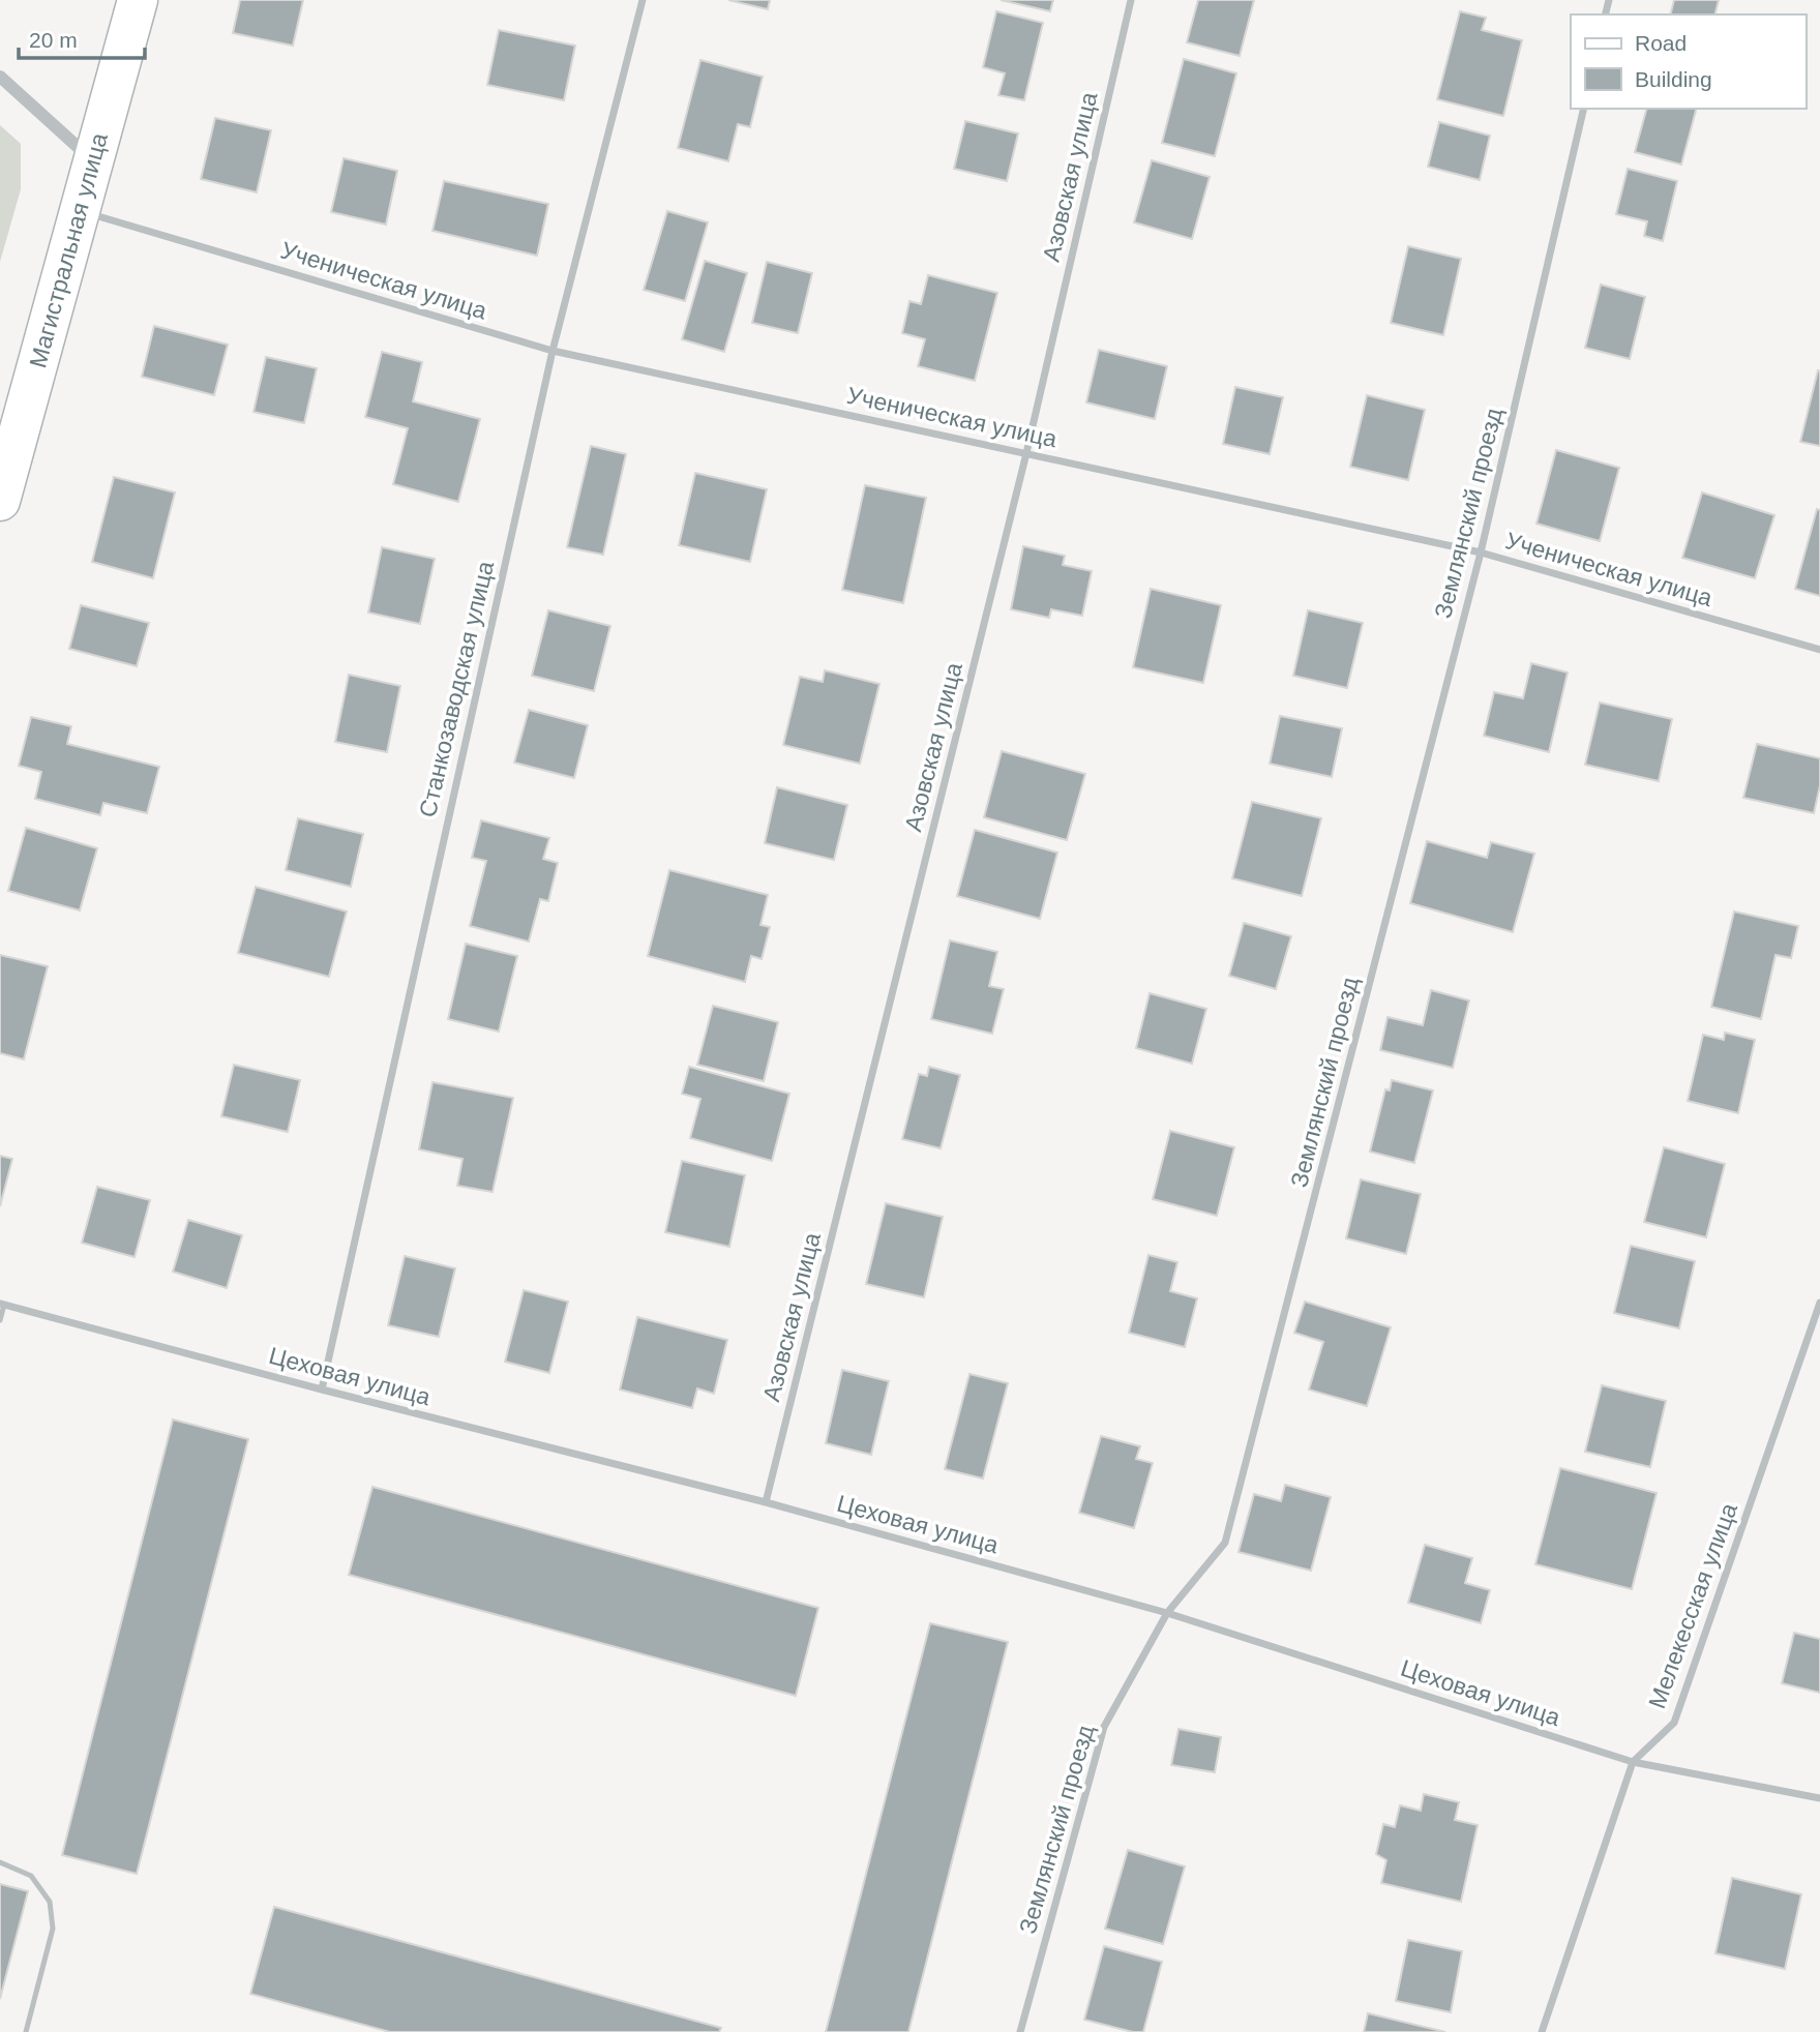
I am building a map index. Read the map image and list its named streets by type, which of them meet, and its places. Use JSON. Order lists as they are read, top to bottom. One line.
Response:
{"streets":{"main road":["Магистральная улица"],"street":["Азовская улица","Ученическая улица","Землянский проезд","Станкозаводская улица","Цеховая улица","Мелекесская улица"]},"crossings":[["Азовская улица","Ученическая улица"],["Азовская улица","Цеховая улица"],["Магистральная улица","Ученическая улица"],["Ученическая улица","Землянский проезд"],["Ученическая улица","Станкозаводская улица"],["Землянский проезд","Цеховая улица"],["Станкозаводская улица","Цеховая улица"],["Цеховая улица","Мелекесская улица"]],"legend":["Road","Building"],"scale_bar":"20 m"}
